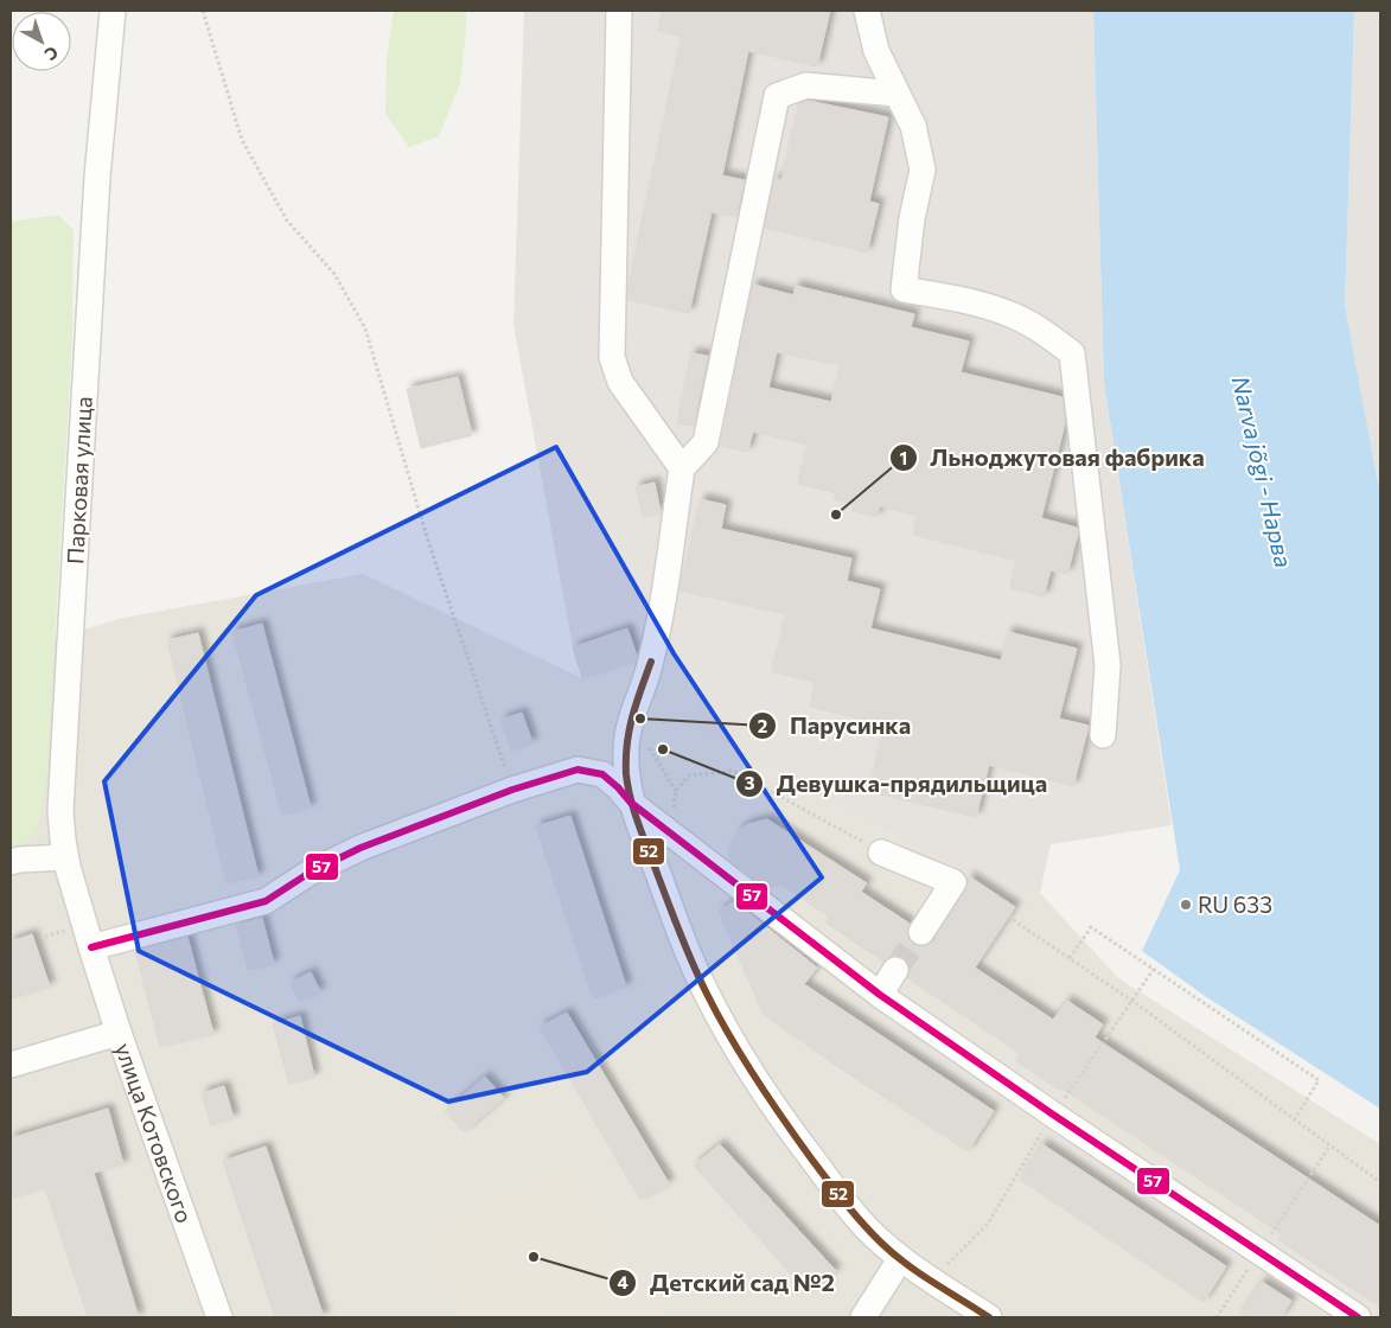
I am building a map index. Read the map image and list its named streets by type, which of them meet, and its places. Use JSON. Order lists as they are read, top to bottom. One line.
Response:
{"streets":{"street":["Парковая улица","улица Котовского"]},"crossings":[["Парковая улица","улица Котовского"]],"water":["Narva jõgi - Нарва"],"places":["Льноджутовая фабрика","Парусинка","Девушка-прядильщица","RU 633","Детский сад №2"],"lines":["transit line 52","transit line 57"],"north":"bottom right"}
